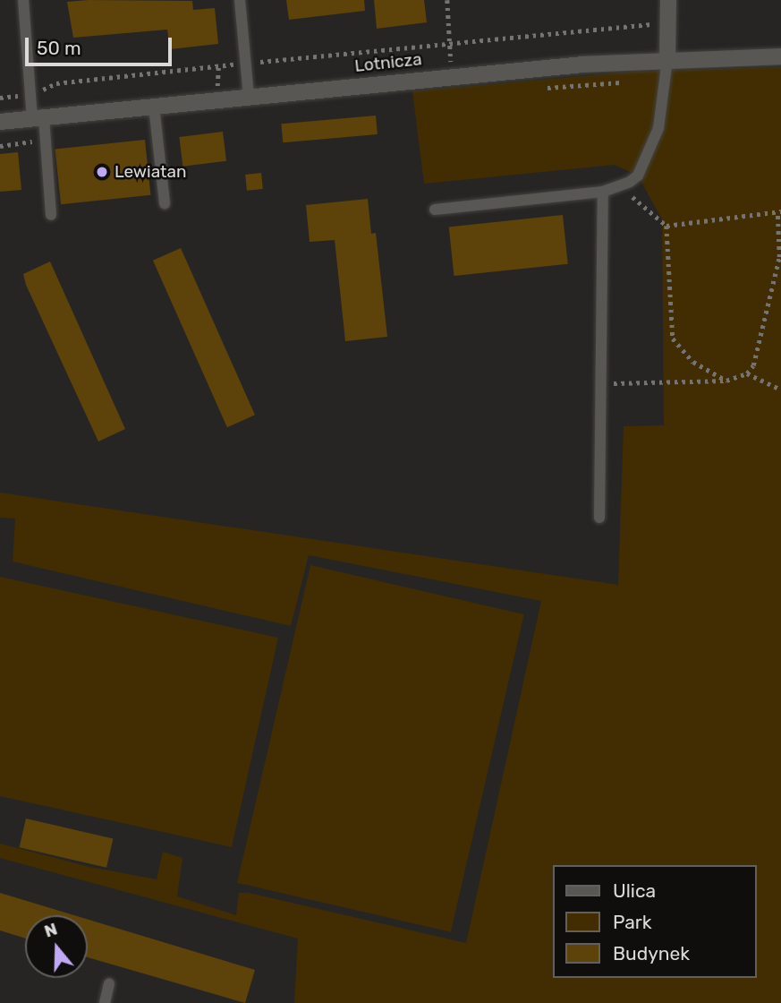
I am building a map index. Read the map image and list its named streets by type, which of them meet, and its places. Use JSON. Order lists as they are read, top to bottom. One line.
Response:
{"streets":{"street":["Lotnicza"]},"places":["Lewiatan"],"legend":["Ulica","Park","Budynek"],"scale_bar":"50 m","north":"top"}
